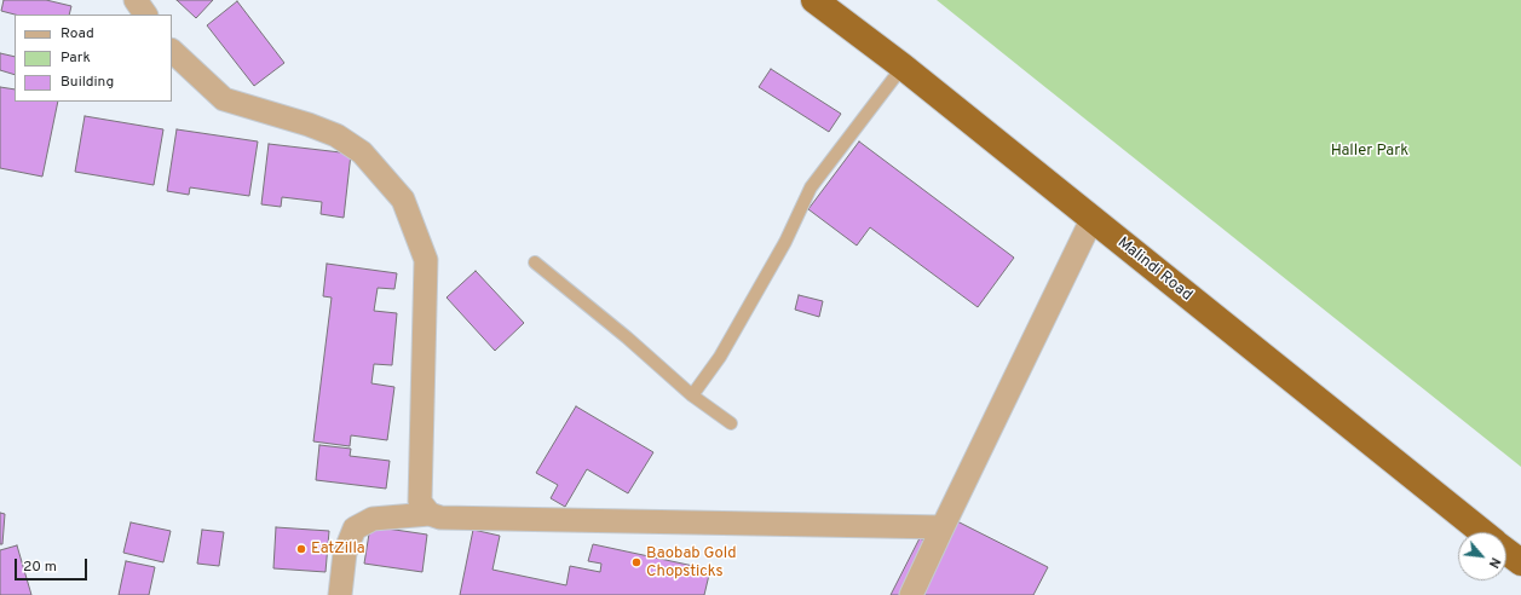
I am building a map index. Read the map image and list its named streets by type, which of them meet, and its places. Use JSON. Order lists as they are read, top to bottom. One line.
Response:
{"streets":{"highway":["Malindi Road"]},"parks":["Haller Park"],"places":["EatZilla","Baobab Gold Chopsticks"],"legend":["Road","Park","Building"],"scale_bar":"20 m","north":"bottom right"}
